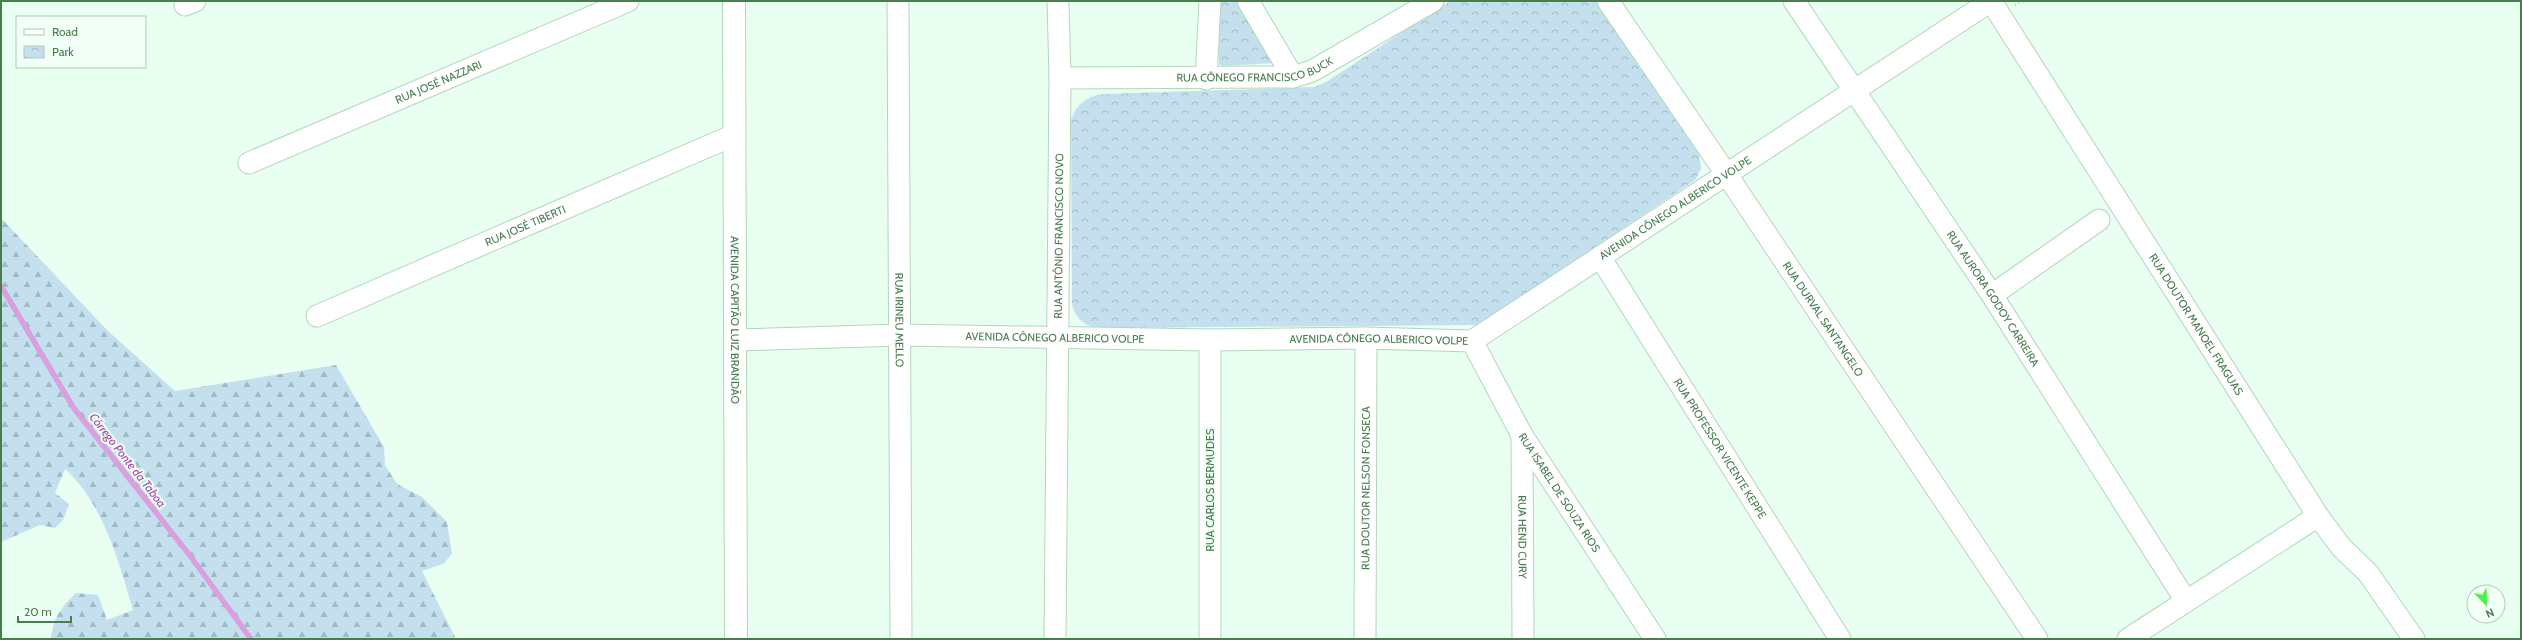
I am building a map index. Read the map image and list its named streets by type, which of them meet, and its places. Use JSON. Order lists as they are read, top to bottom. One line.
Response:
{"streets":{"main road":["AVENIDA CAPITÃO LUIZ BRANDÃO"],"street":["RUA CÔNEGO FRANCISCO BUCK","RUA JOSÉ NAZZARI","AVENIDA CÔNEGO ALBERICO VOLPE","RUA JOSÉ TIBERTI","RUA ANTÔNIO FRANCISCO NOVO","RUA AURORA GODOY CARREIRA","RUA DURVAL SANTANGELO","RUA IRINEU MELLO","RUA DOUTOR MANOEL FRAGUAS","RUA PROFESSOR VICENTE KEPPE","RUA DOUTOR NELSON FONSECA","RUA CARLOS BERMUDES","RUA ISABEL DE SOUZA RIOS","RUA HEND CURY"]},"crossings":[["RUA CÔNEGO FRANCISCO BUCK","RUA ANTÔNIO FRANCISCO NOVO"],["AVENIDA CÔNEGO ALBERICO VOLPE","RUA ANTÔNIO FRANCISCO NOVO"],["AVENIDA CÔNEGO ALBERICO VOLPE","RUA AURORA GODOY CARREIRA"],["AVENIDA CÔNEGO ALBERICO VOLPE","RUA DURVAL SANTANGELO"],["AVENIDA CÔNEGO ALBERICO VOLPE","AVENIDA CAPITÃO LUIZ BRANDÃO"],["AVENIDA CÔNEGO ALBERICO VOLPE","RUA IRINEU MELLO"],["AVENIDA CÔNEGO ALBERICO VOLPE","RUA DOUTOR MANOEL FRAGUAS"],["AVENIDA CÔNEGO ALBERICO VOLPE","RUA PROFESSOR VICENTE KEPPE"],["AVENIDA CÔNEGO ALBERICO VOLPE","RUA DOUTOR NELSON FONSECA"],["AVENIDA CÔNEGO ALBERICO VOLPE","RUA CARLOS BERMUDES"],["AVENIDA CÔNEGO ALBERICO VOLPE","RUA ISABEL DE SOUZA RIOS"],["RUA JOSÉ TIBERTI","AVENIDA CAPITÃO LUIZ BRANDÃO"],["RUA ISABEL DE SOUZA RIOS","RUA HEND CURY"]],"water":["Córrego Ponte da Taboa"],"legend":["Road","Park"],"scale_bar":"20 m","north":"bottom right"}
